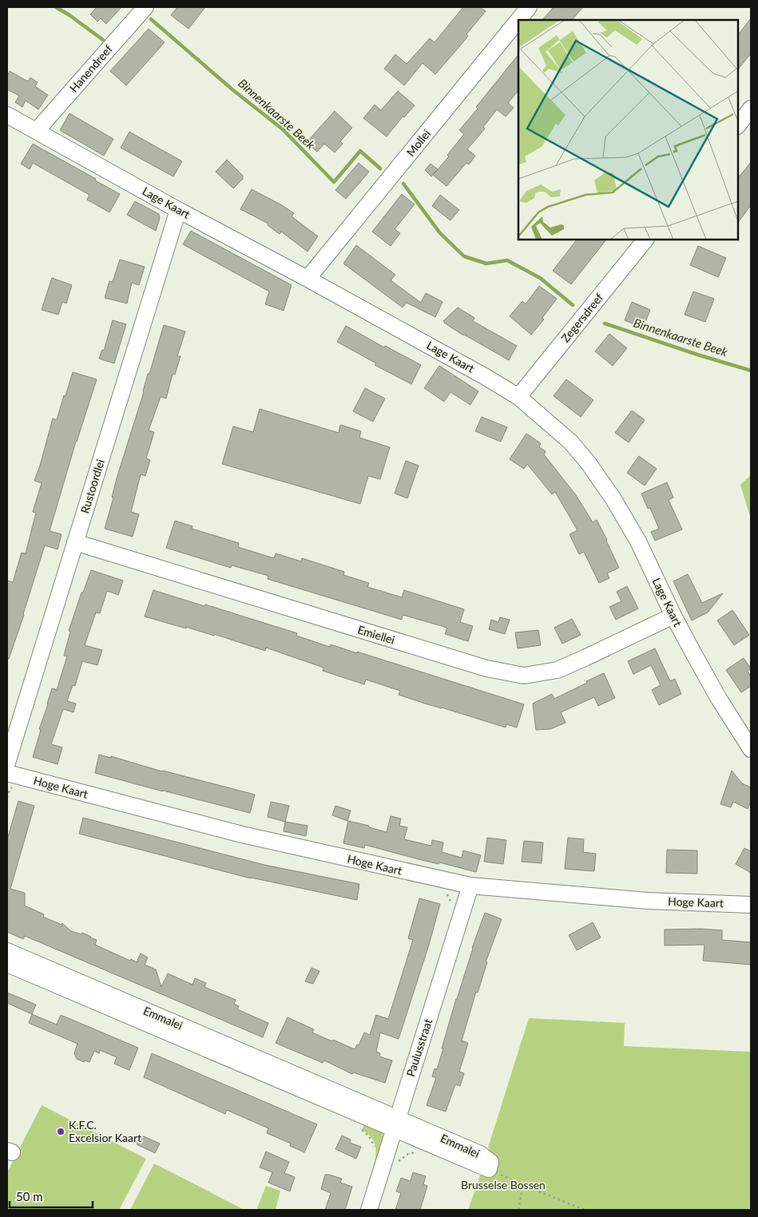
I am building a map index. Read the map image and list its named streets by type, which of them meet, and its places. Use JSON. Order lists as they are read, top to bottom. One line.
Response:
{"streets":{"street":["Hanendreef","Mollei","Lage Kaart","Zegersdreef","Rustoordlei","Emiellei","Hoge Kaart","Emmalei","Paulusstraat"]},"crossings":[["Hanendreef","Lage Kaart"],["Mollei","Lage Kaart"],["Lage Kaart","Zegersdreef"],["Lage Kaart","Rustoordlei"],["Lage Kaart","Emiellei"],["Rustoordlei","Emiellei"],["Hoge Kaart","Paulusstraat"],["Emmalei","Paulusstraat"]],"water":["Binnenkaarste Beek"],"parks":["Brusselse Bossen"],"places":["K.F.C. Excelsior Kaart"],"scale_bar":"50 m"}
